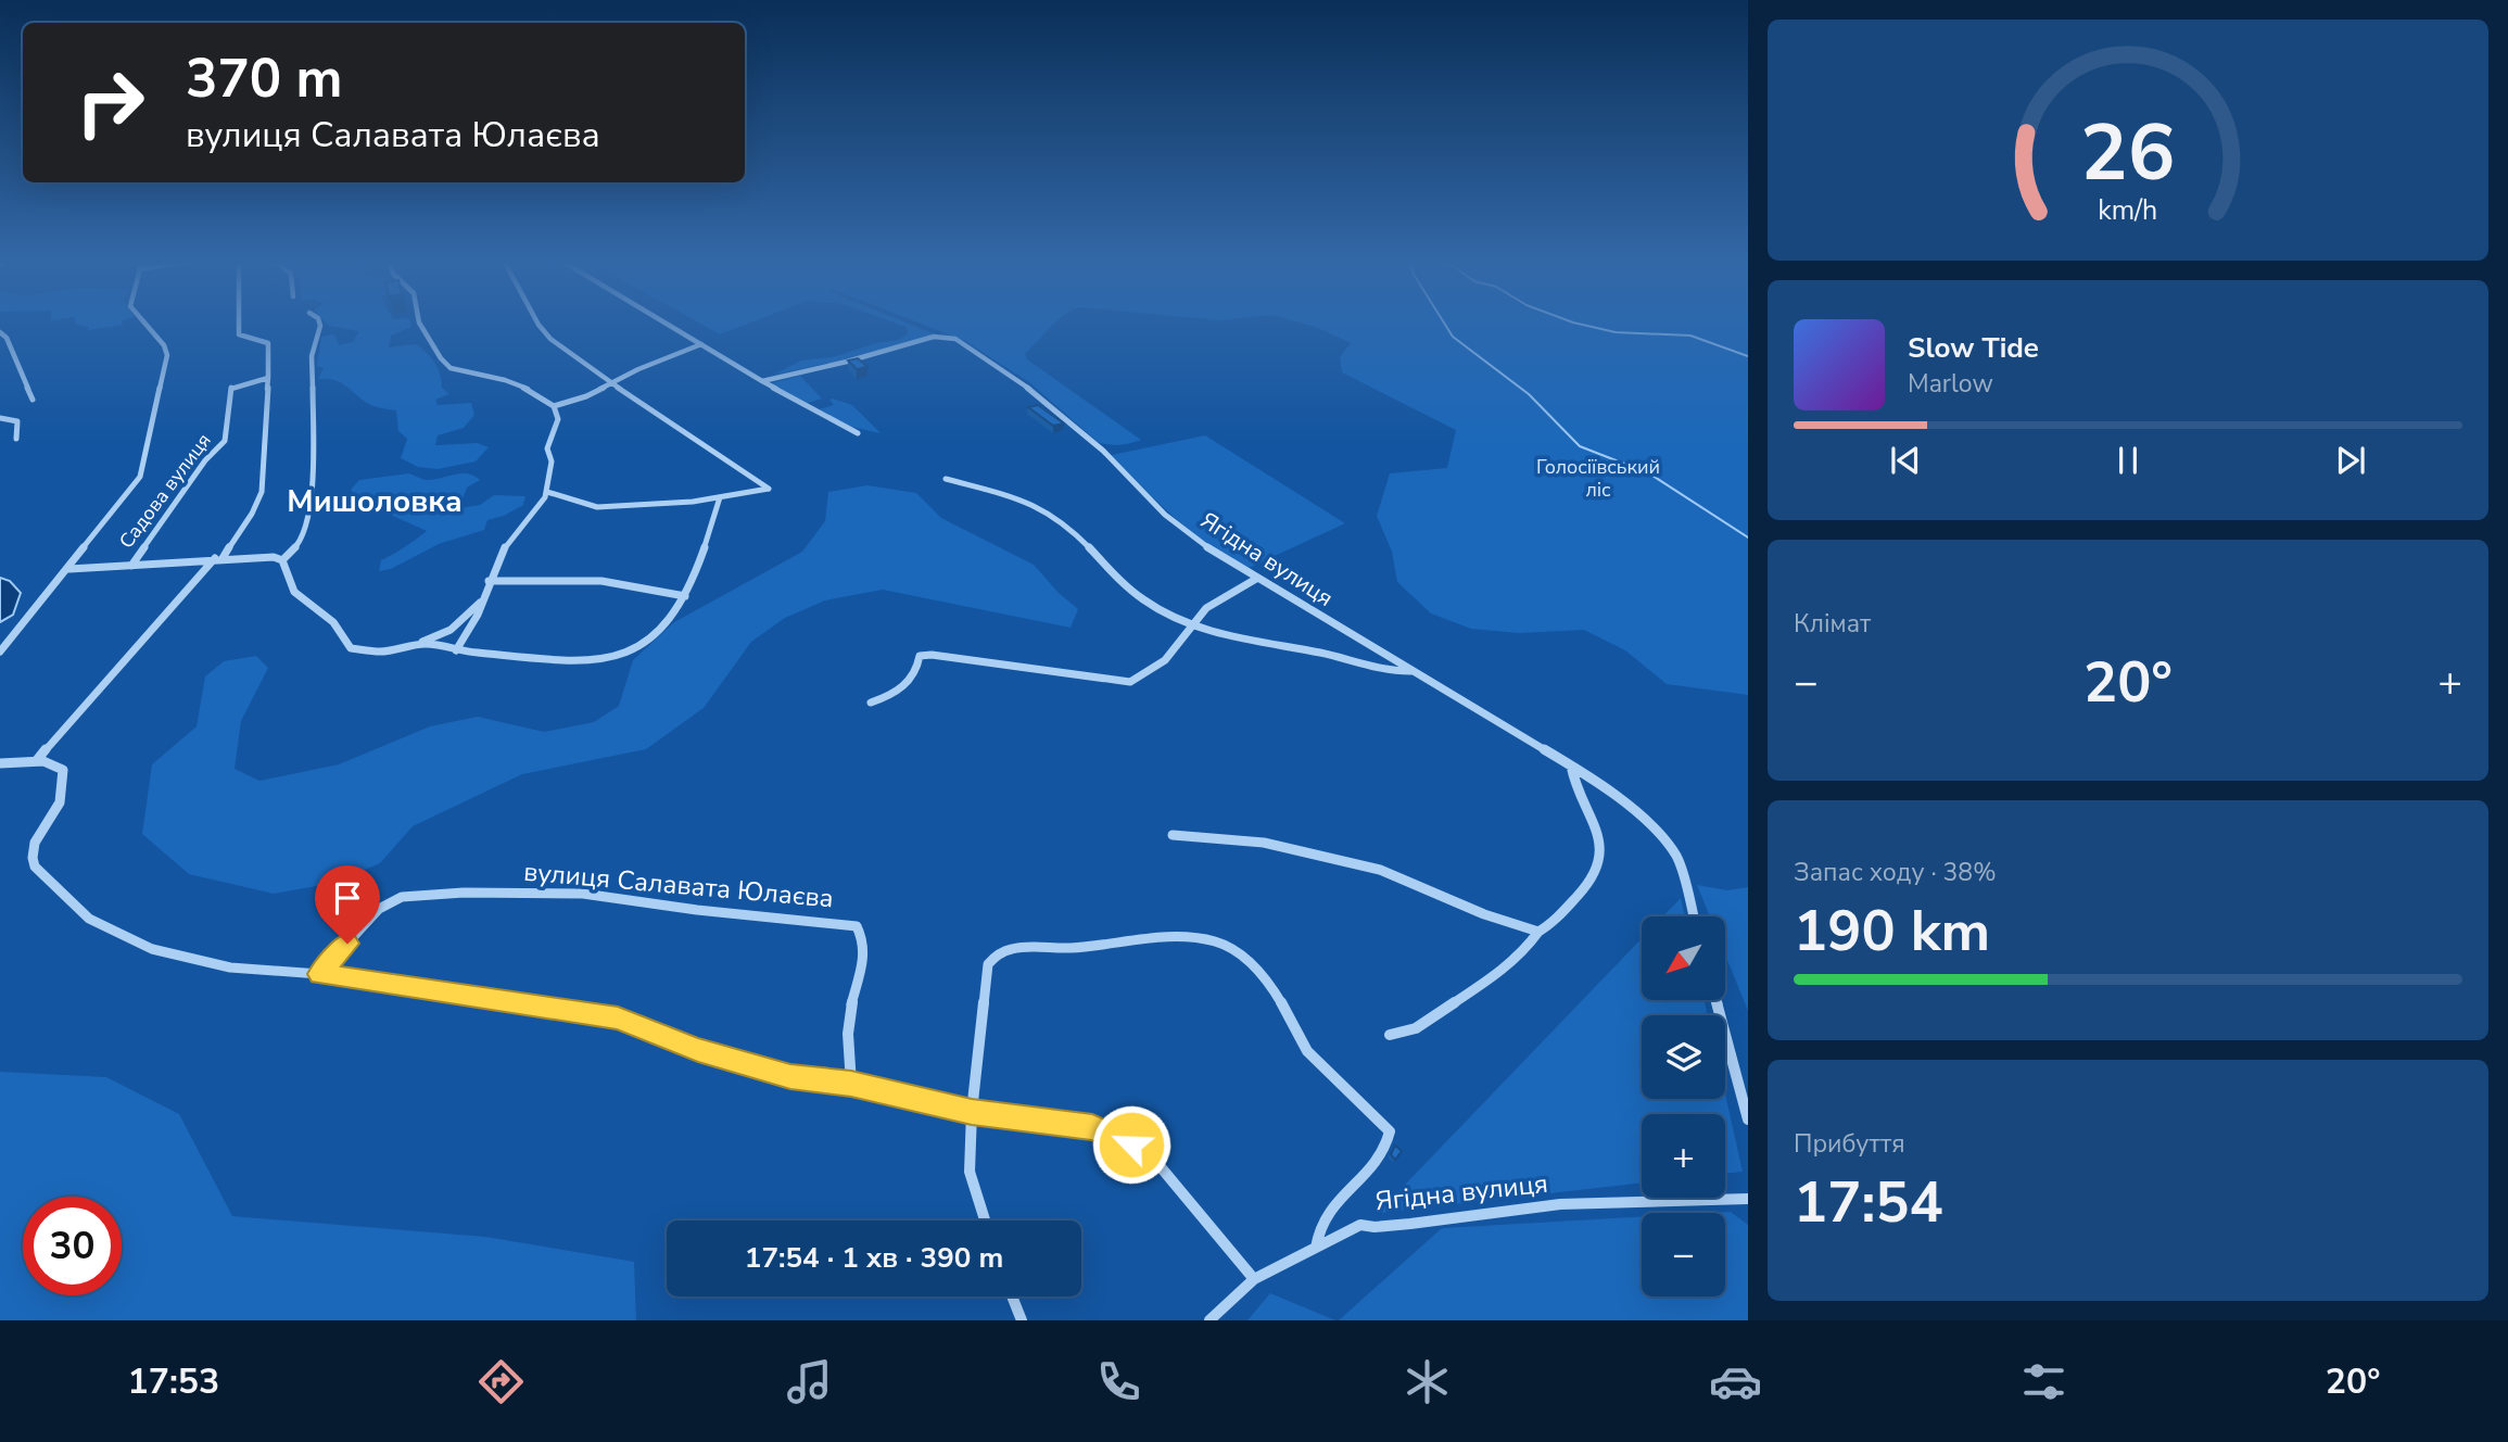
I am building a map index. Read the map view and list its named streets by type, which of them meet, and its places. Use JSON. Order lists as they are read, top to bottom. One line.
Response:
{"streets":{"street":["Садова вулиця","Ягідна вулиця","вулиця Салавата Юлаєва"]},"districts":["Мишоловка"],"parks":["Голосіївський ліс"],"north":"bottom left","page":{"turn":["370 m","вулиця Салавата Юлаєва"],"song":["Slow Tide","Marlow"],"tile":["Клімат",["Запас ходу · 38%","190 km"],["Прибуття","17:54"]],"heat":["−","20°","+"],"map_buttons":["+","−"],"limit":"30","trip":"17:54 · 1 хв · 390 m","tabs":["17:53","20°"],"gauge":["26","km/h"]}}
